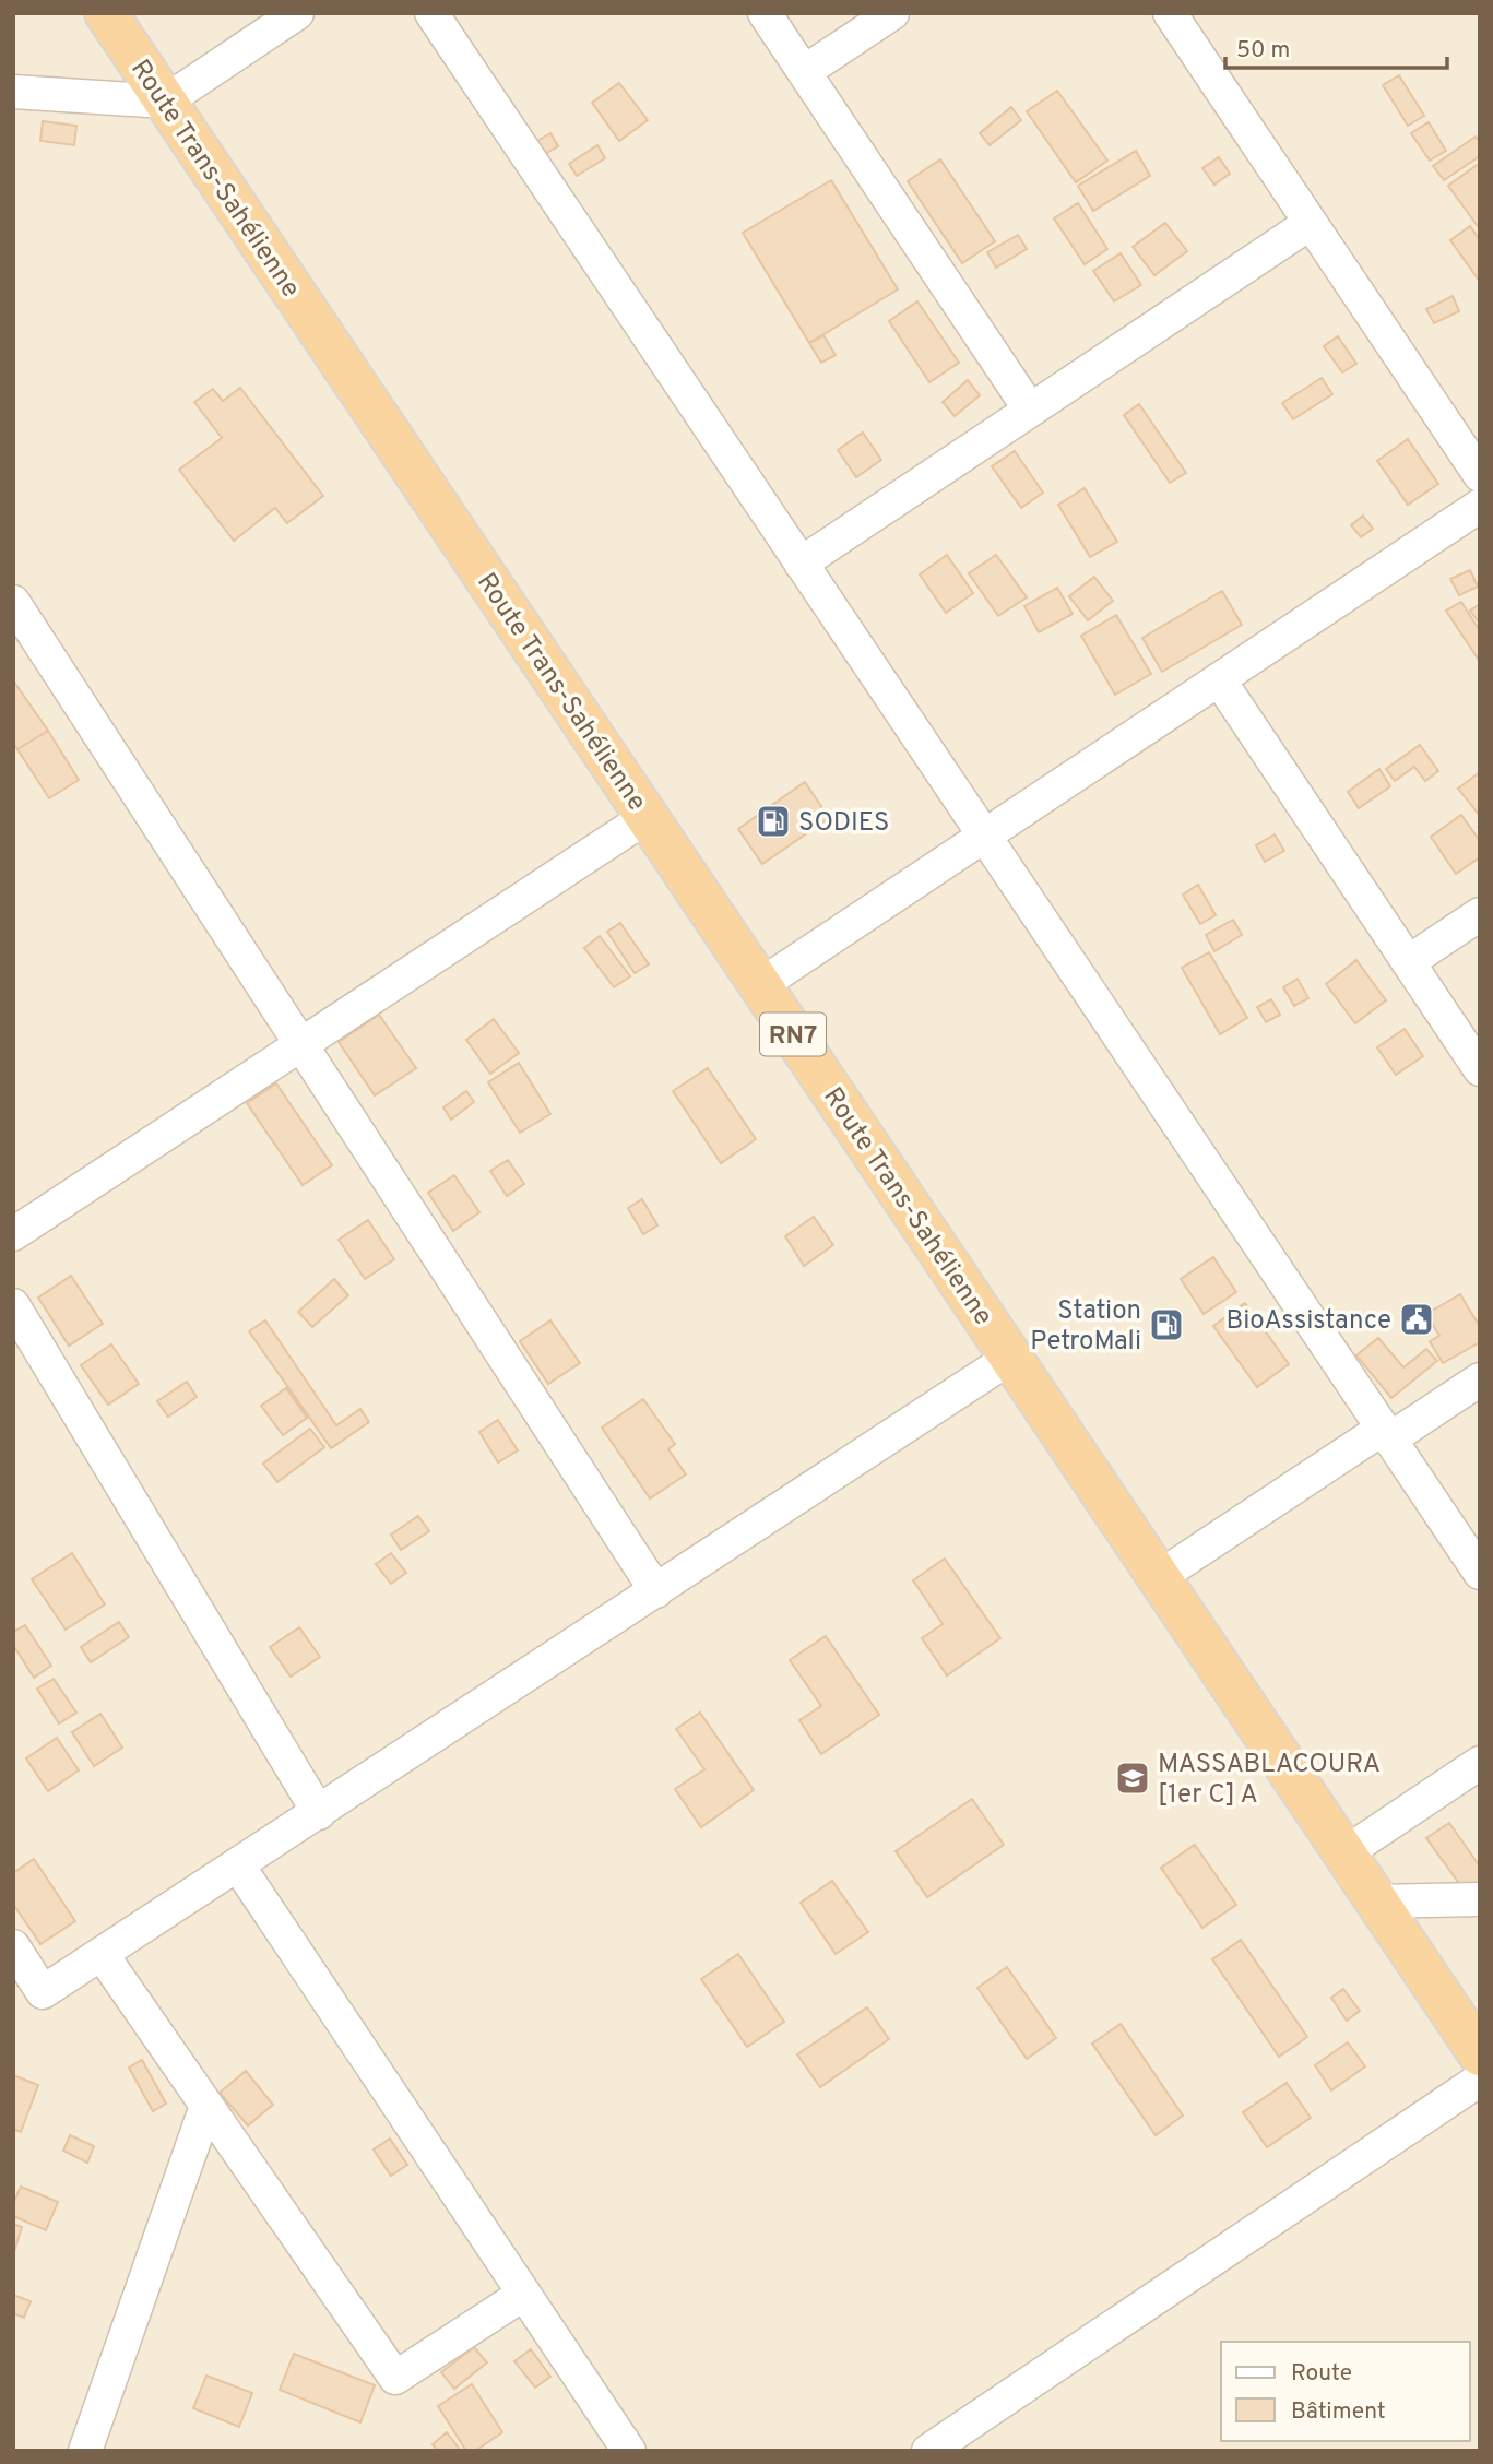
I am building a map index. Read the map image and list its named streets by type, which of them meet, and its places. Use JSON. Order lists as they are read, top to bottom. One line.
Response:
{"streets":{"highway":["Route Trans-Sahélienne","RN7"]},"places":{"fuel station":["SODIES","Station PetroMali"],"public building":["BioAssistance"],"school or university":["MASSABLACOURA [1er C] A"]},"legend":["Route","Bâtiment"],"scale_bar":"50 m"}
